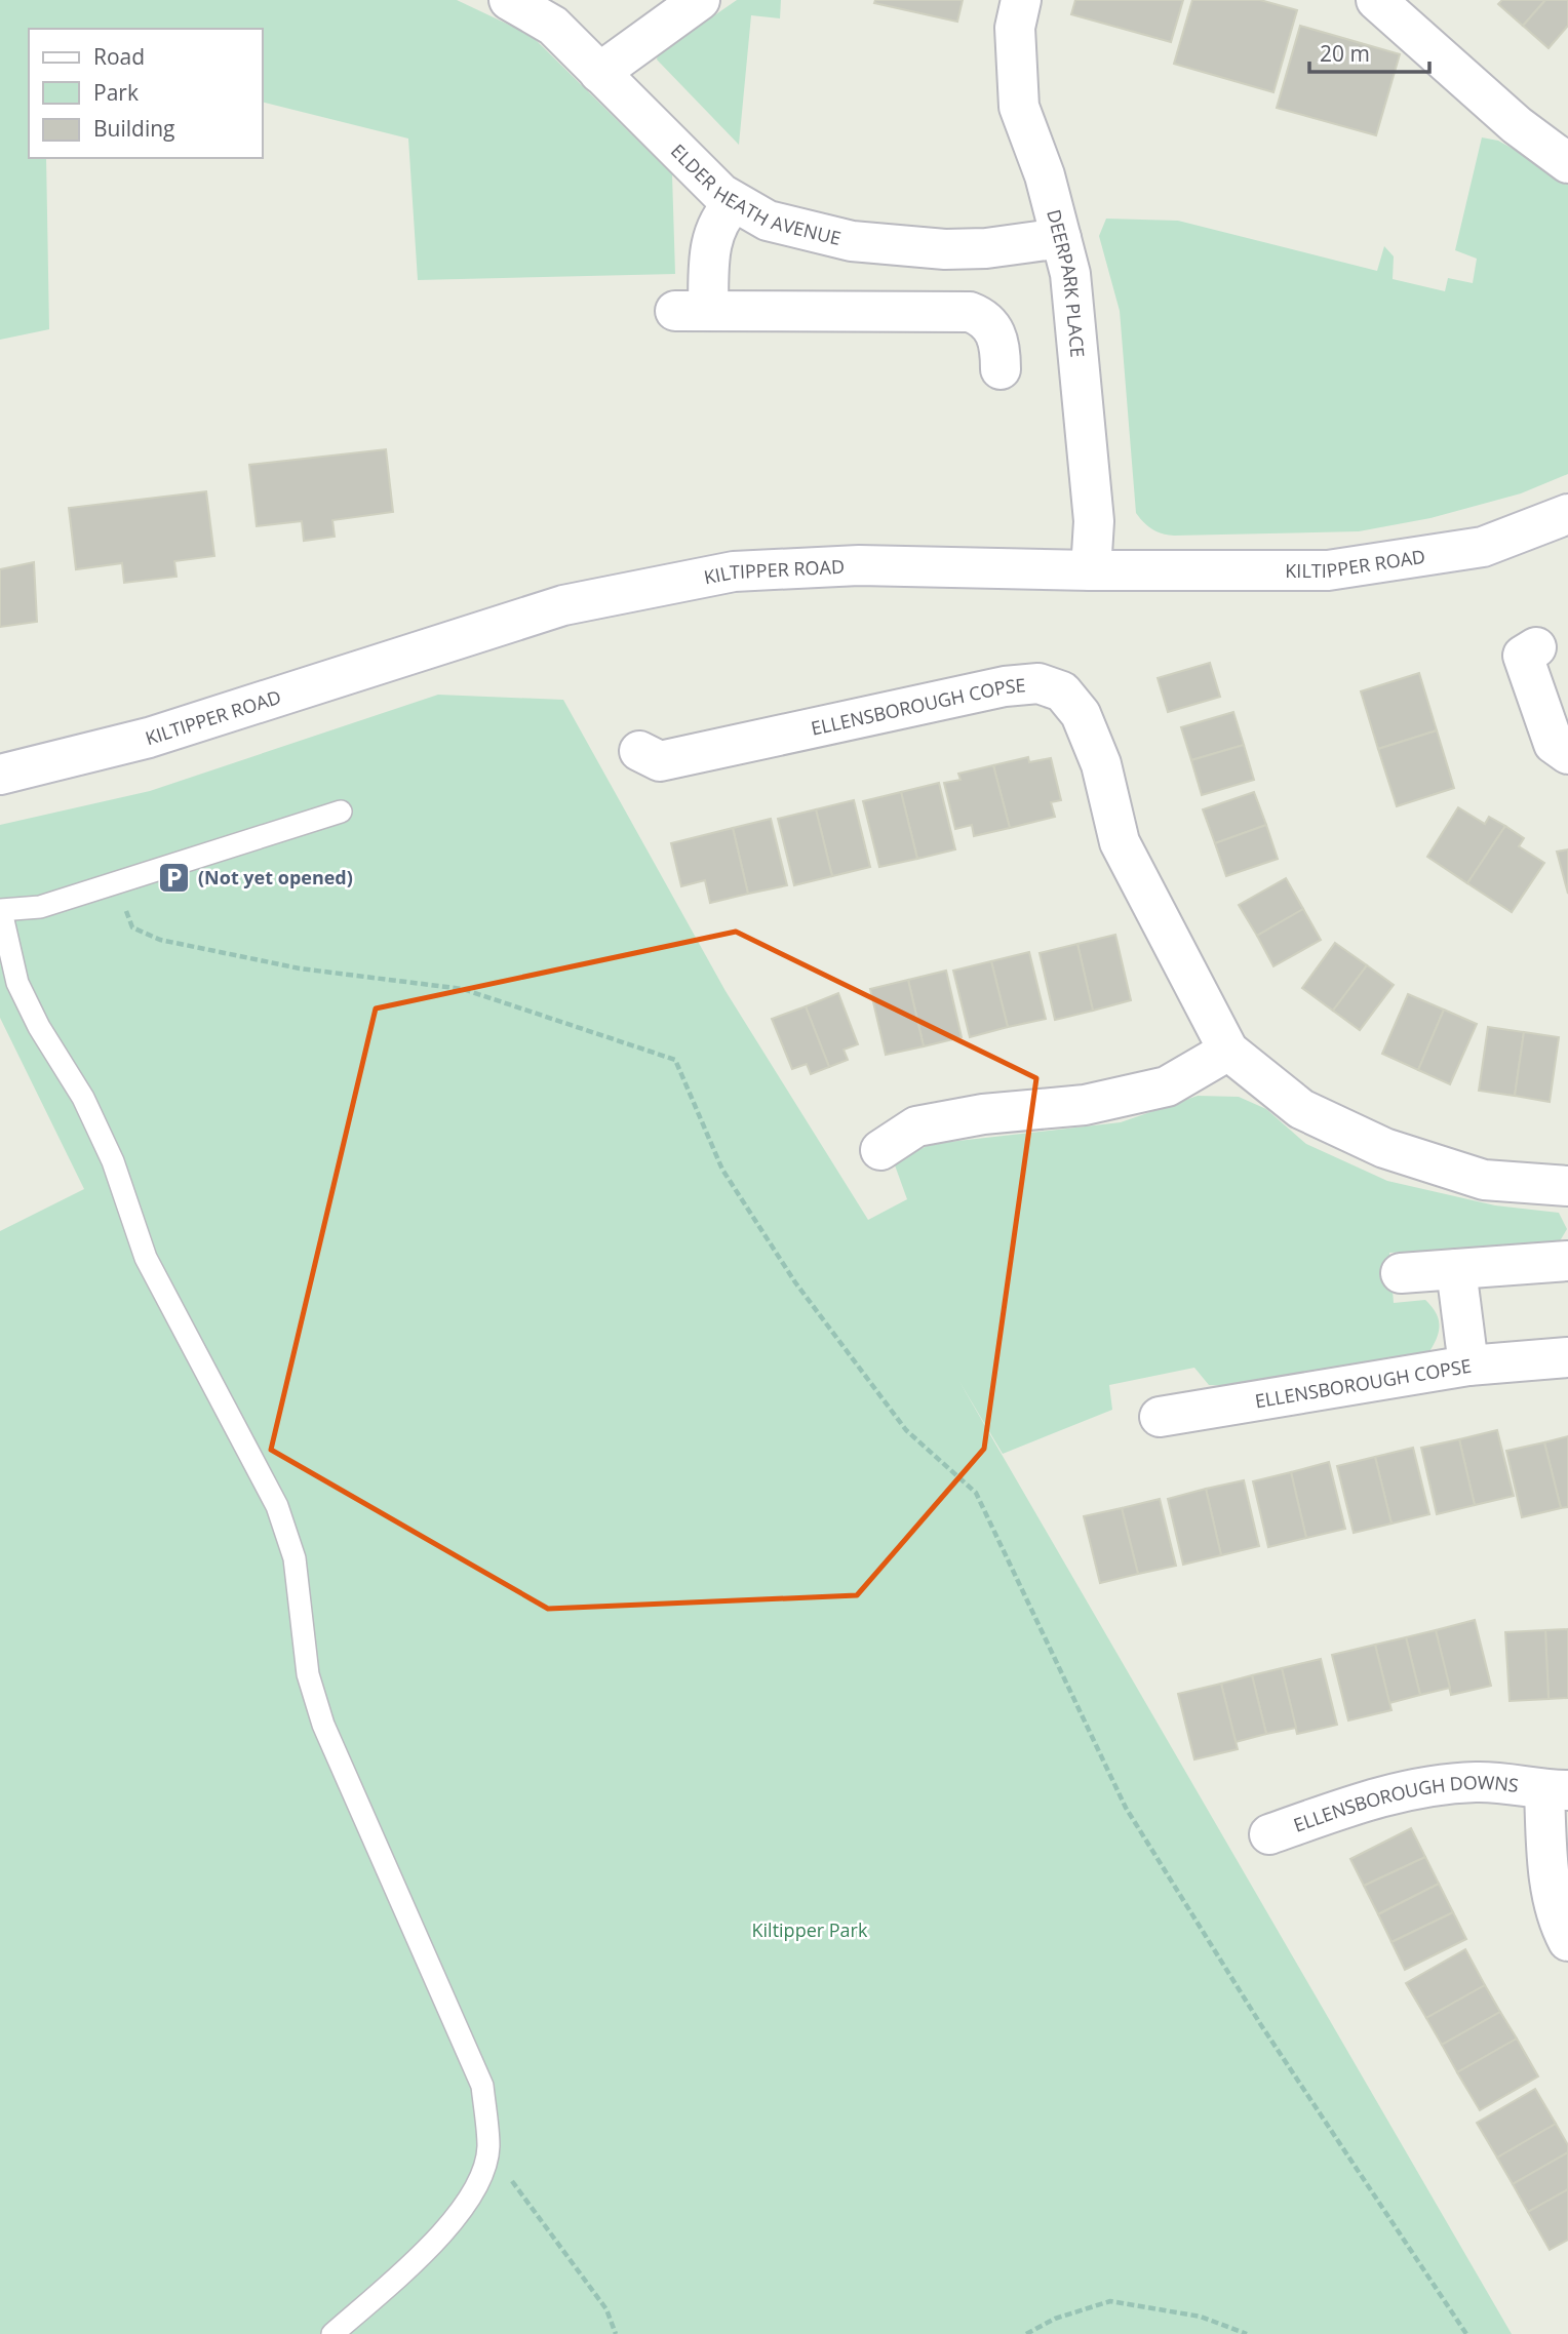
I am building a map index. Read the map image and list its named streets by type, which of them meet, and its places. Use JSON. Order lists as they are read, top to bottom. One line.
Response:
{"streets":{"street":["ELDER HEATH AVENUE","DEERPARK PLACE","KILTIPPER ROAD","ELLENSBOROUGH COPSE","ELLENSBOROUGH DOWNS"]},"crossings":[["ELDER HEATH AVENUE","DEERPARK PLACE"],["DEERPARK PLACE","KILTIPPER ROAD"]],"parks":["Kiltipper Park"],"places":{"parking":["(Not yet opened)"]},"legend":["Road","Park","Building"],"scale_bar":"20 m"}
